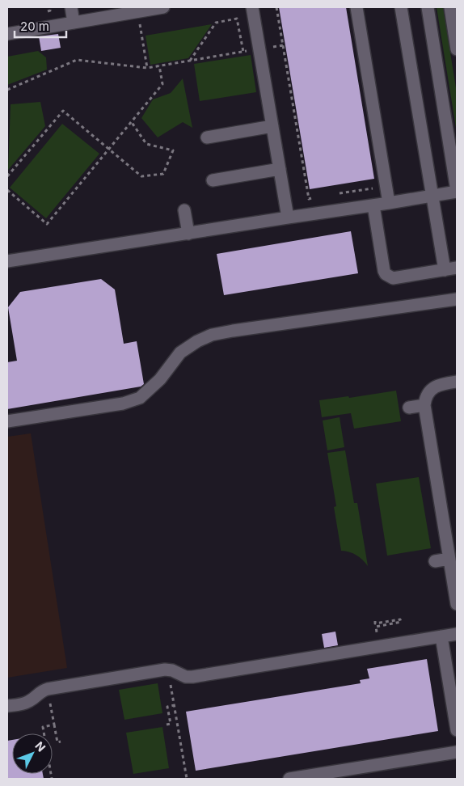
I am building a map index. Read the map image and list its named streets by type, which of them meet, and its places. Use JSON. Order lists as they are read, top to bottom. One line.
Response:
{"scale_bar":"20 m","north":"top right"}
